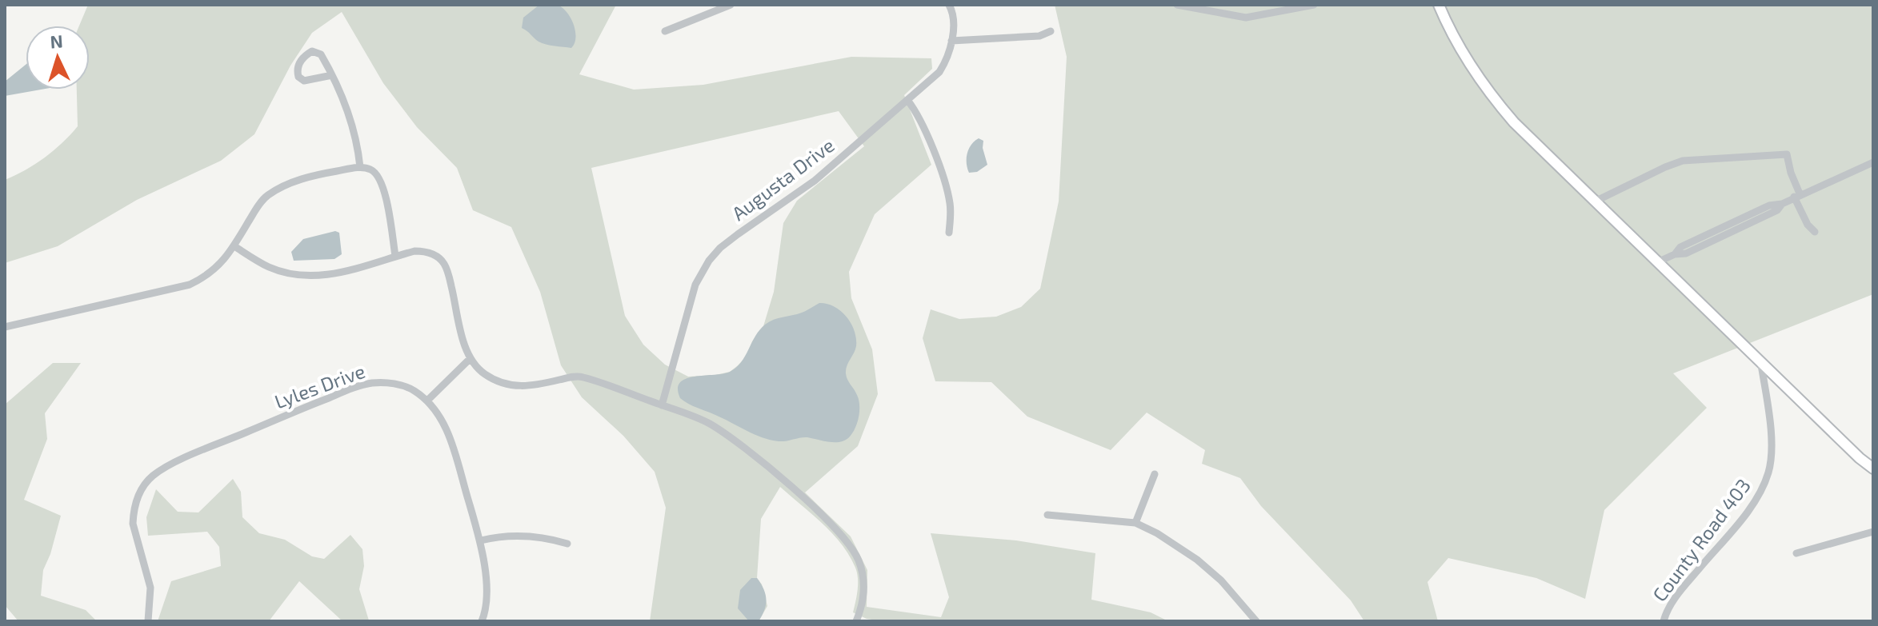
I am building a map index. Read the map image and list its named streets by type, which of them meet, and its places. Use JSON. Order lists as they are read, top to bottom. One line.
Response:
{"streets":{"street":["Augusta Drive","Lyles Drive","County Road 403"]},"north":"top"}
